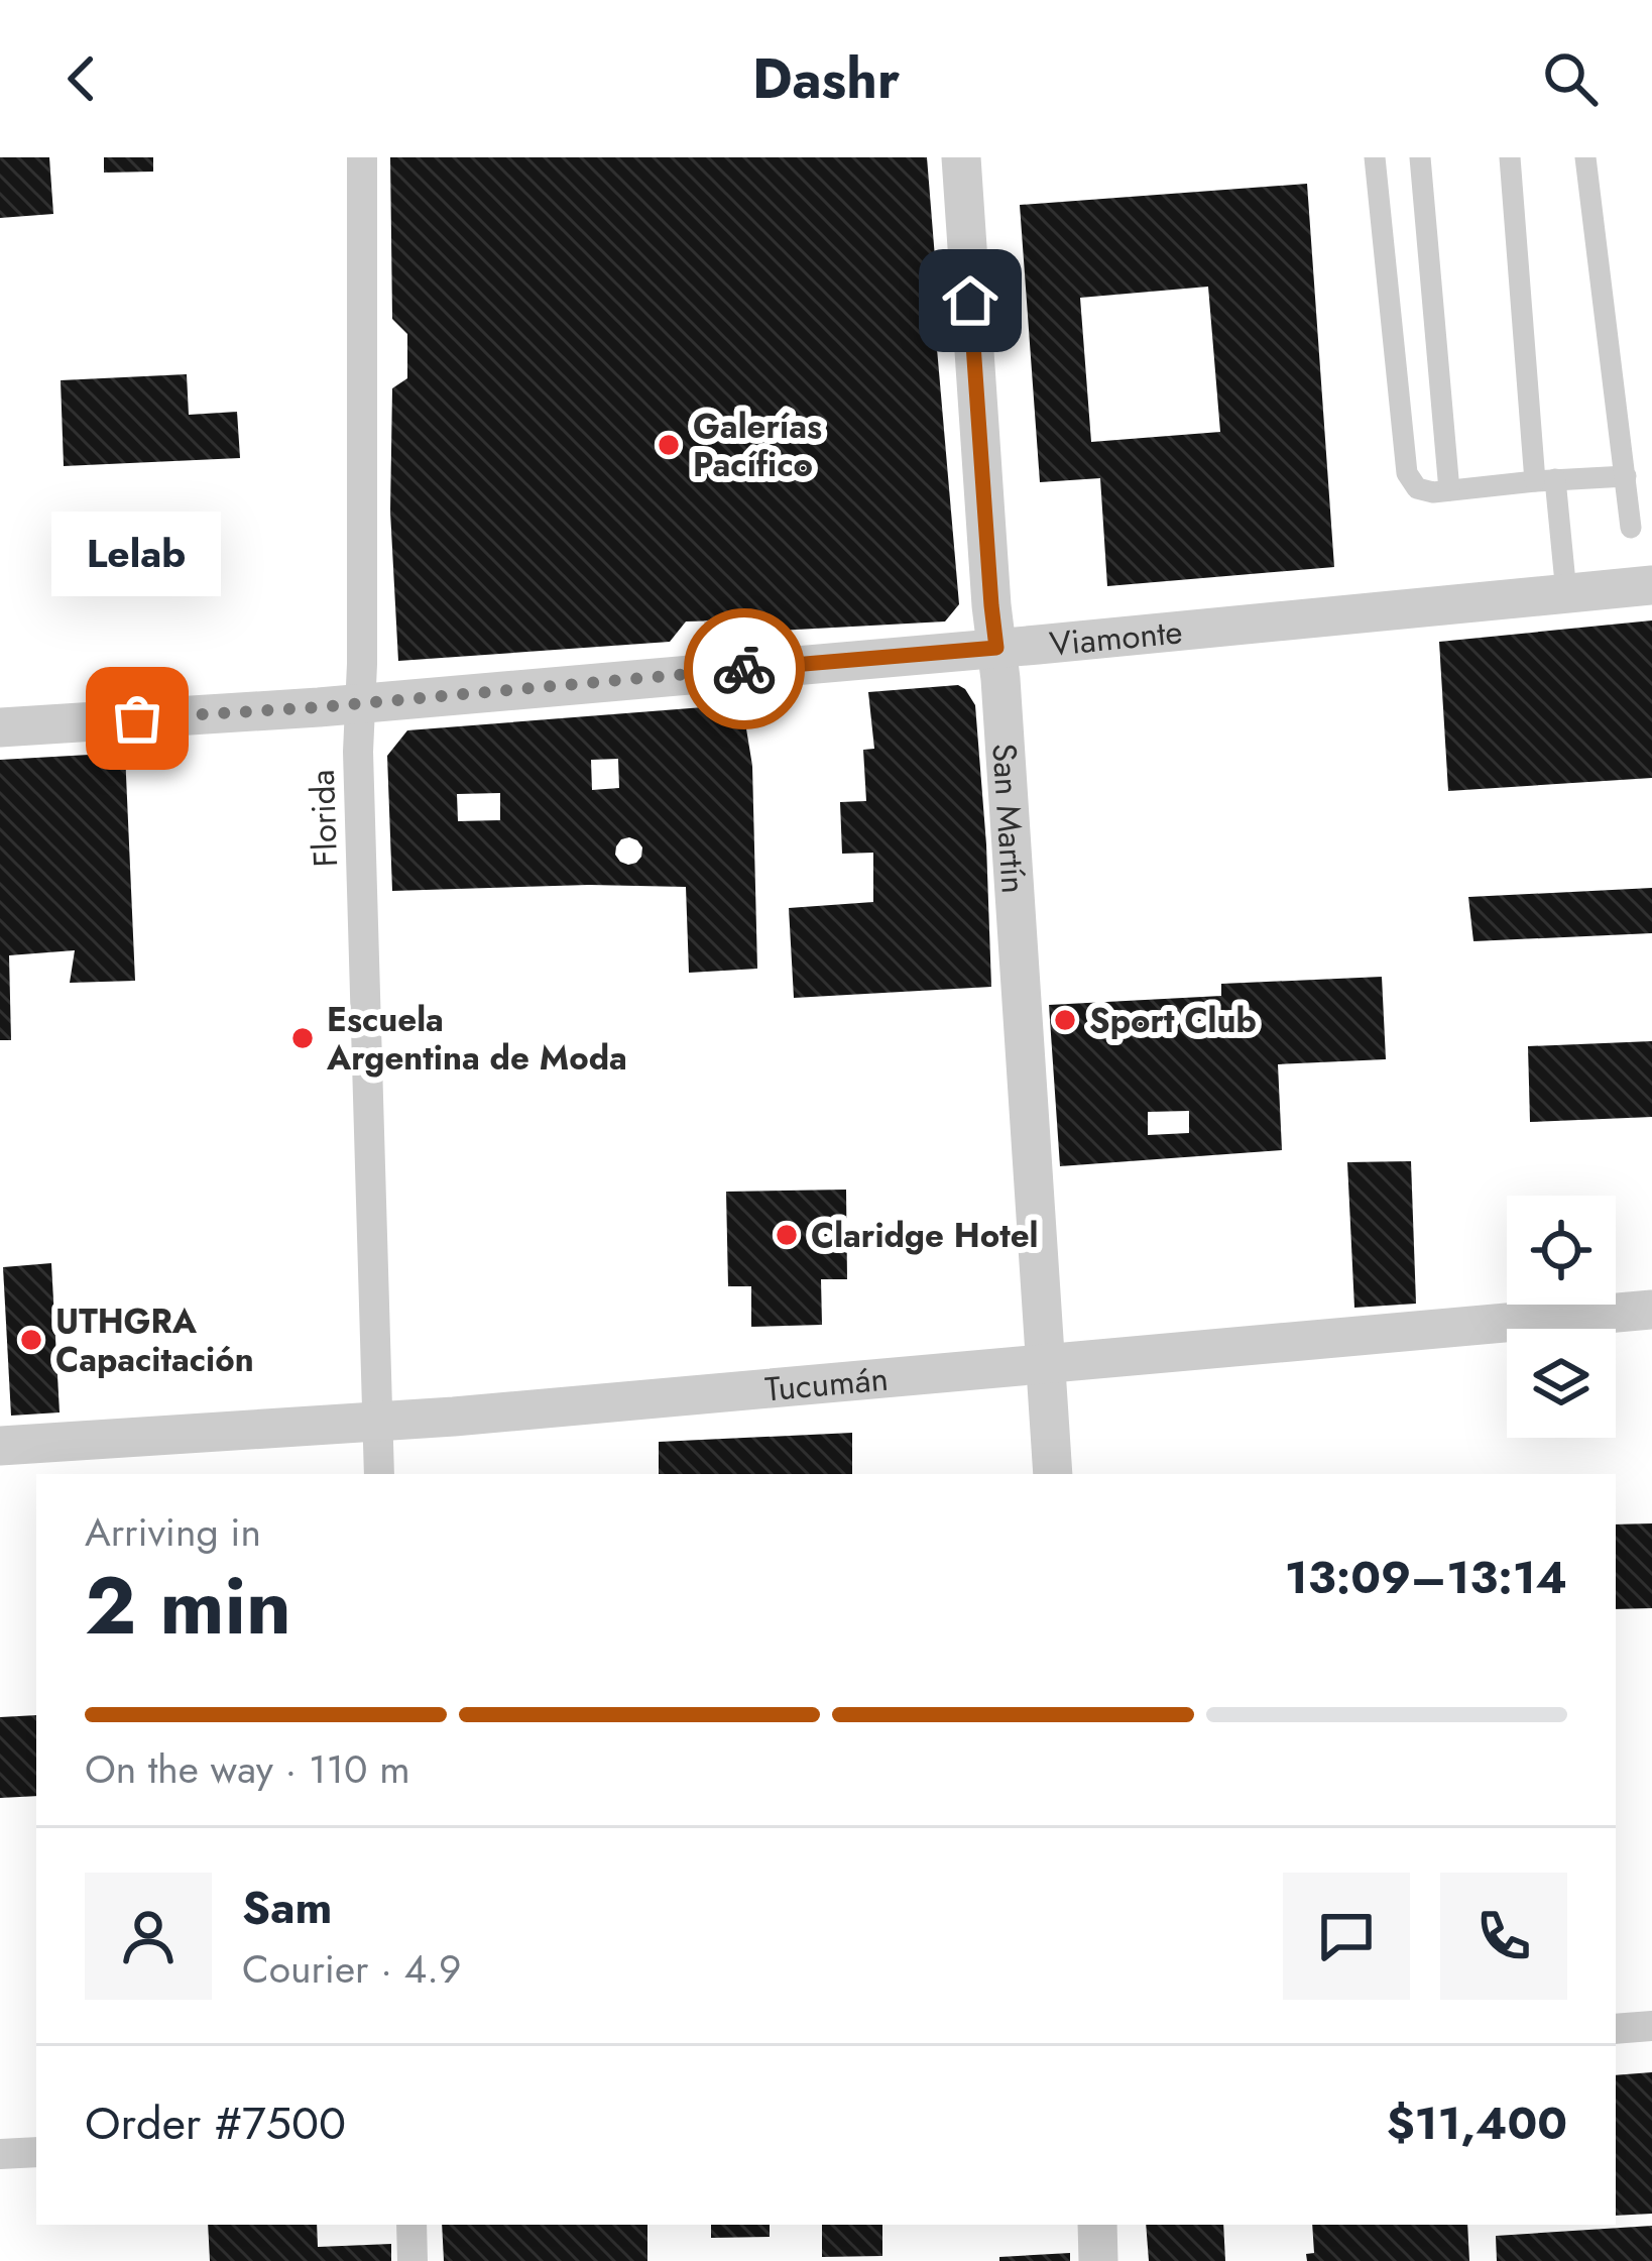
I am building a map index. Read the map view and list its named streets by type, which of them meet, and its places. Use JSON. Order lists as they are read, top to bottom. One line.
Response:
{"streets":{"street":["Viamonte","San Martín","Florida","Tucumán"]},"crossings":[["Viamonte","San Martín"],["Viamonte","Florida"],["San Martín","Tucumán"],["Florida","Tucumán"]],"places":["Galerías Pacífico","Lelab","Sport Club","Escuela Argentina de Moda","Claridge Hotel","UTHGRA Capacitación"],"page":{"header":"Dashr","bubble":"Lelab","heading":["2 min","Arriving in","13:09–13:14"],"panel":["Sam","Courier · 4.9","Order #7500","$11,400"],"bar":"On the way · 110 m"}}
